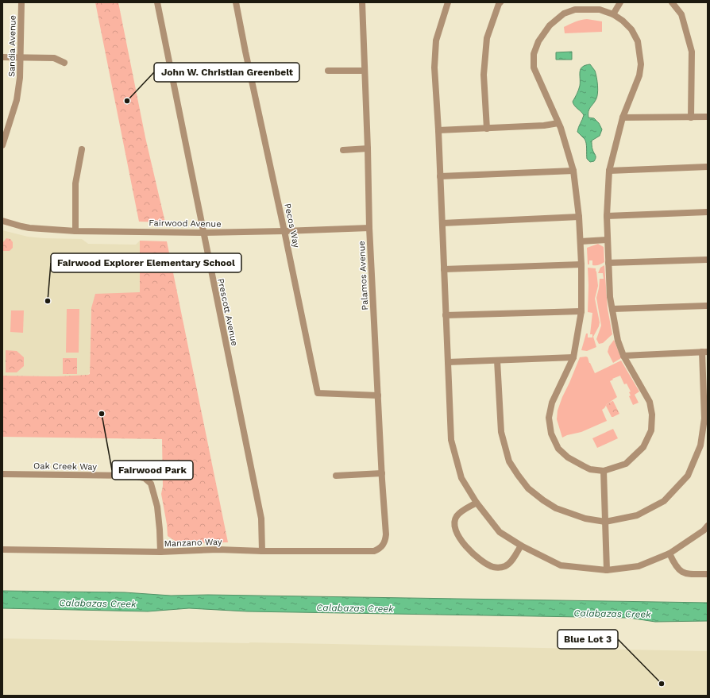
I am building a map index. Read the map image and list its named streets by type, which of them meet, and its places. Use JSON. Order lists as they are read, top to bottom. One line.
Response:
{"streets":{"street":["Sandia Avenue","Fairwood Avenue","Pecos Way","Palamos Avenue","Prescott Avenue","Oak Creek Way","Manzano Way"]},"crossings":[["Fairwood Avenue","Pecos Way"],["Fairwood Avenue","Palamos Avenue"],["Fairwood Avenue","Prescott Avenue"],["Pecos Way","Palamos Avenue"],["Palamos Avenue","Manzano Way"],["Prescott Avenue","Manzano Way"],["Oak Creek Way","Manzano Way"]],"water":["Calabazas Creek"],"places":["John W. Christian Greenbelt","Fairwood Explorer Elementary School","Fairwood Park","Blue Lot 3"]}
